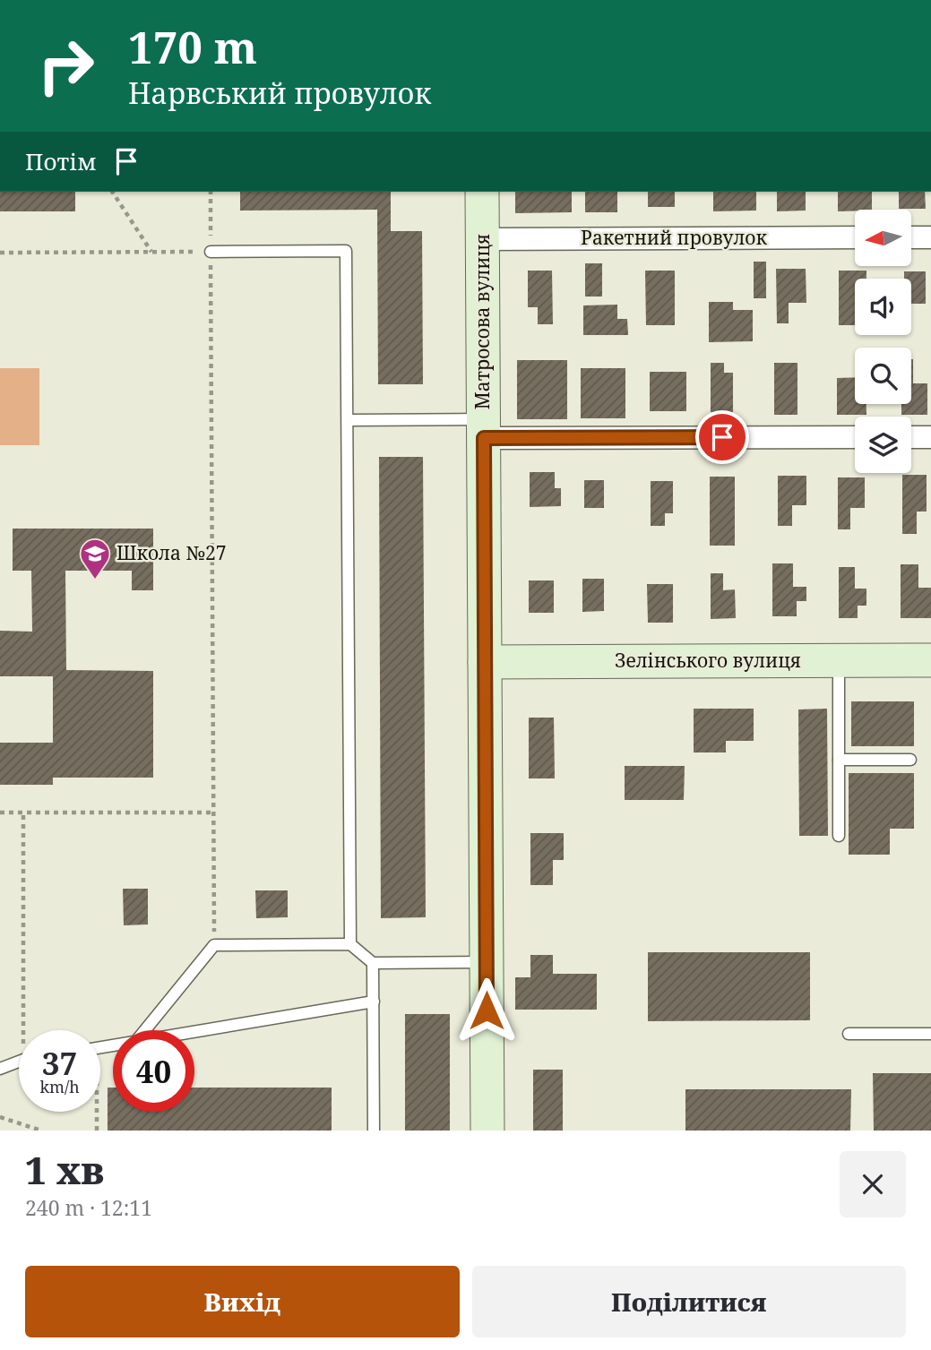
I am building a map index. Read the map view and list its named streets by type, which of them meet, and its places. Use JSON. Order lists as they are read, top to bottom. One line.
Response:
{"streets":{"street":["Ракетний провулок","Матросова вулиця","Зелінського вулиця"]},"crossings":[["Ракетний провулок","Матросова вулиця"],["Матросова вулиця","Зелінського вулиця"]],"places":{"school or university":["Школа №27"]},"north":"left","page":{"turn":["170 m","Нарвський провулок"],"then":"Потім","speed":"37 km/h","limit":"40","heading":["1 хв","240 m · 12:11"],"buttons":["Вихід","Поділитися"]}}
